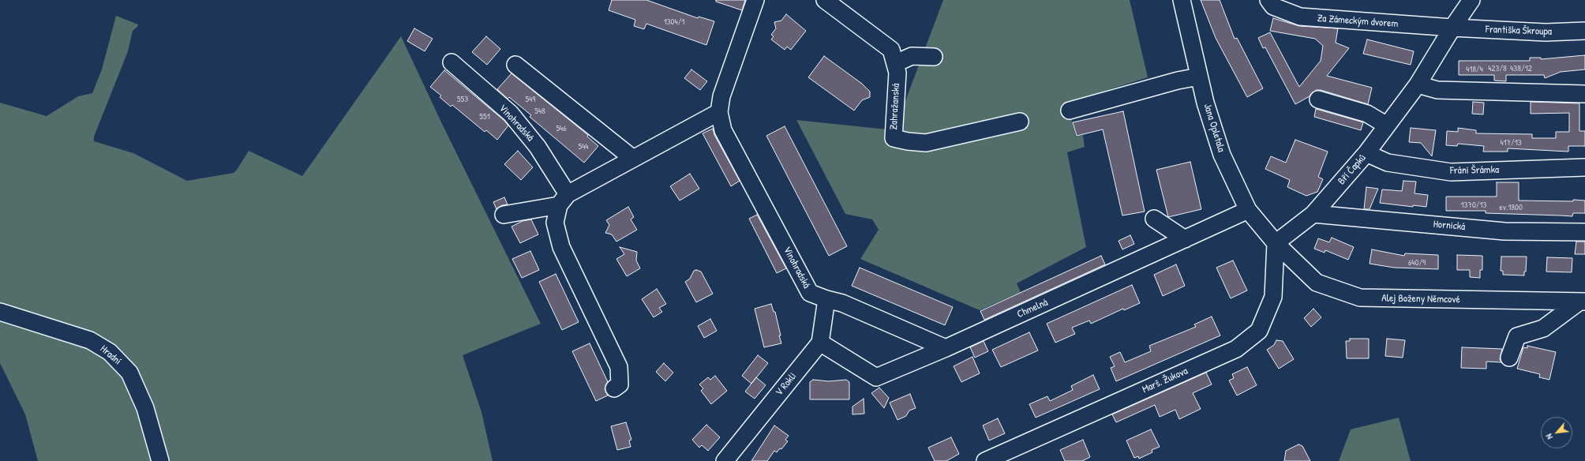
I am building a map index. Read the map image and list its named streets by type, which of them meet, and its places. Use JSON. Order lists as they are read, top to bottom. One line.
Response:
{"streets":{"street":["Za Zámeckým dvorem","Františka Škroupa","Zahražanská","Vinohradská","Jana Opletala","Bří Čapků","Fráni Šrámka","Hornická","Alej Boženy Němcové","Chmelná","Hradní","Marš. Žukova","V Rokli"]},"crossings":[["Za Zámeckým dvorem","Františka Škroupa"],["Za Zámeckým dvorem","Bří Čapků"],["Františka Škroupa","Bří Čapků"],["Vinohradská","Chmelná"],["Vinohradská","V Rokli"],["Jana Opletala","Bří Čapků"],["Jana Opletala","Alej Boženy Němcové"],["Jana Opletala","Chmelná"],["Jana Opletala","Marš. Žukova"],["Bří Čapků","Fráni Šrámka"],["Bří Čapků","Hornická"],["Bří Čapků","Alej Boženy Němcové"],["Bří Čapků","Marš. Žukova"],["Alej Boženy Němcové","Marš. Žukova"],["Chmelná","V Rokli"]],"house_numbers":["1304/1","423/8","438/12","418/4","553","549","548","551","546","417/13","544","1370/13","ev.1800","640/9"],"north":"bottom left"}
